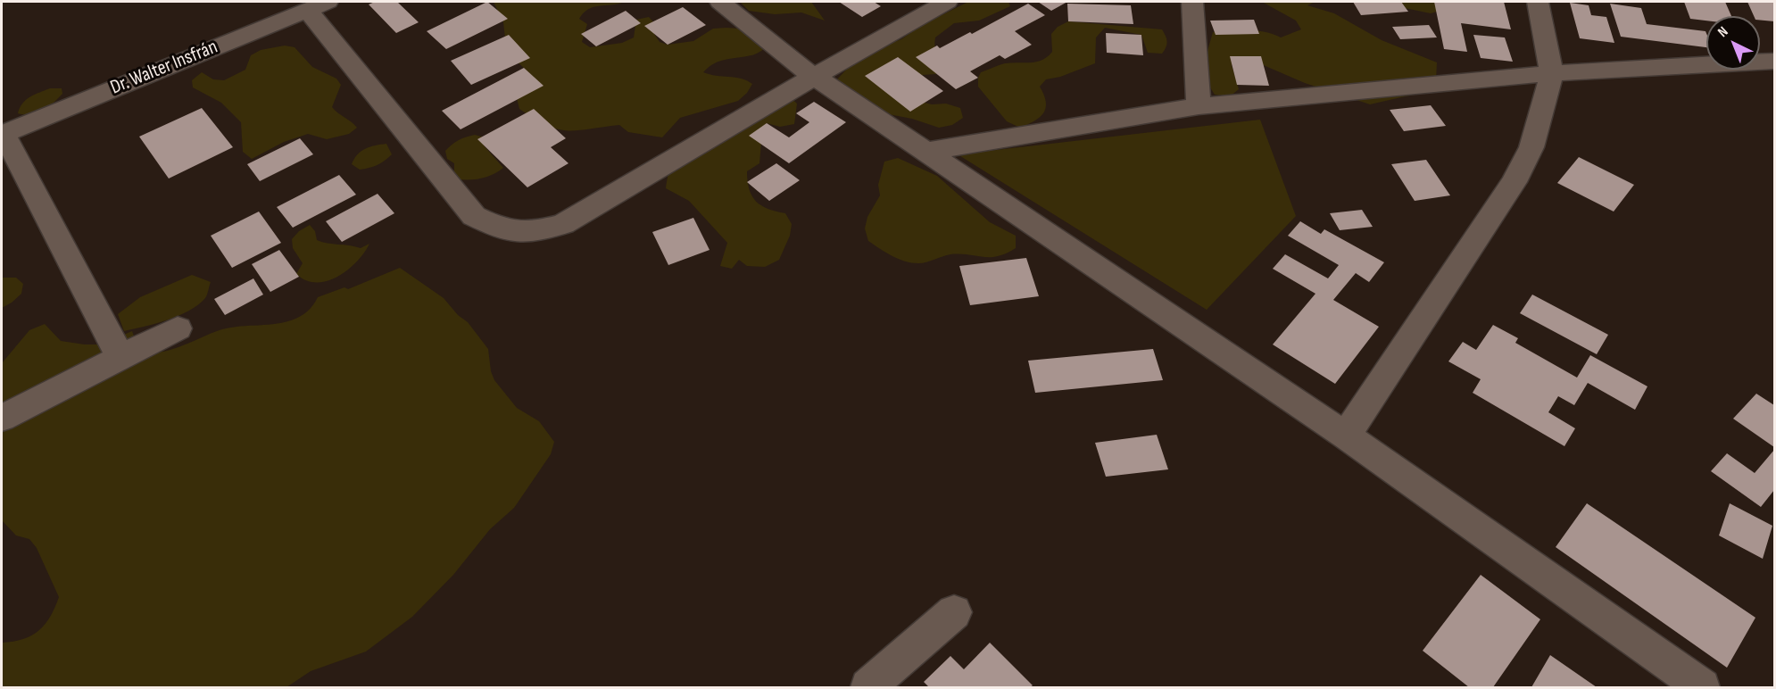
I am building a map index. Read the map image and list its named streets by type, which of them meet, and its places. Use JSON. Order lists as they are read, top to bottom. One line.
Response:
{"streets":{"street":["Dr. Walter Insfrán"]},"north":"top left"}
